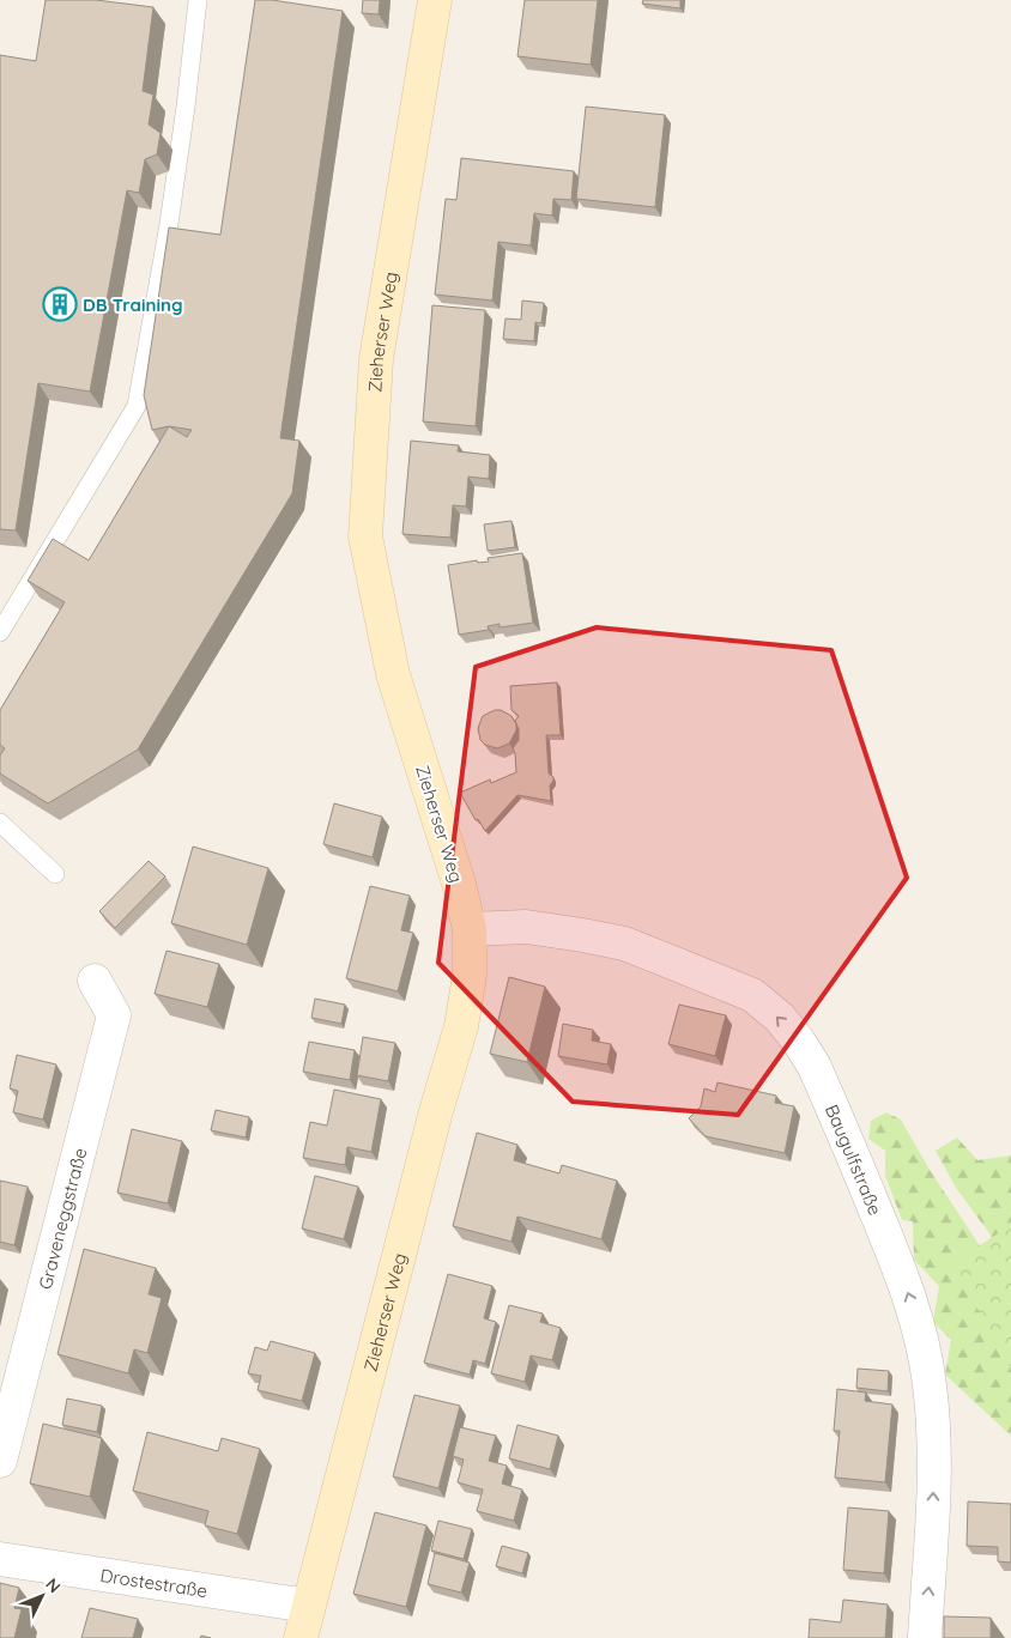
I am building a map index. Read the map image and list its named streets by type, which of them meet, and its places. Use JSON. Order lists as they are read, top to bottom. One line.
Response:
{"streets":{"street":["Zieherser Weg","Baugulfstraße","Graveneggstraße","Drostestraße"]},"crossings":[["Zieherser Weg","Baugulfstraße"],["Zieherser Weg","Drostestraße"]],"one_way":["Baugulfstraße"],"places":{"building":["DB Training"]},"north":"top right"}
